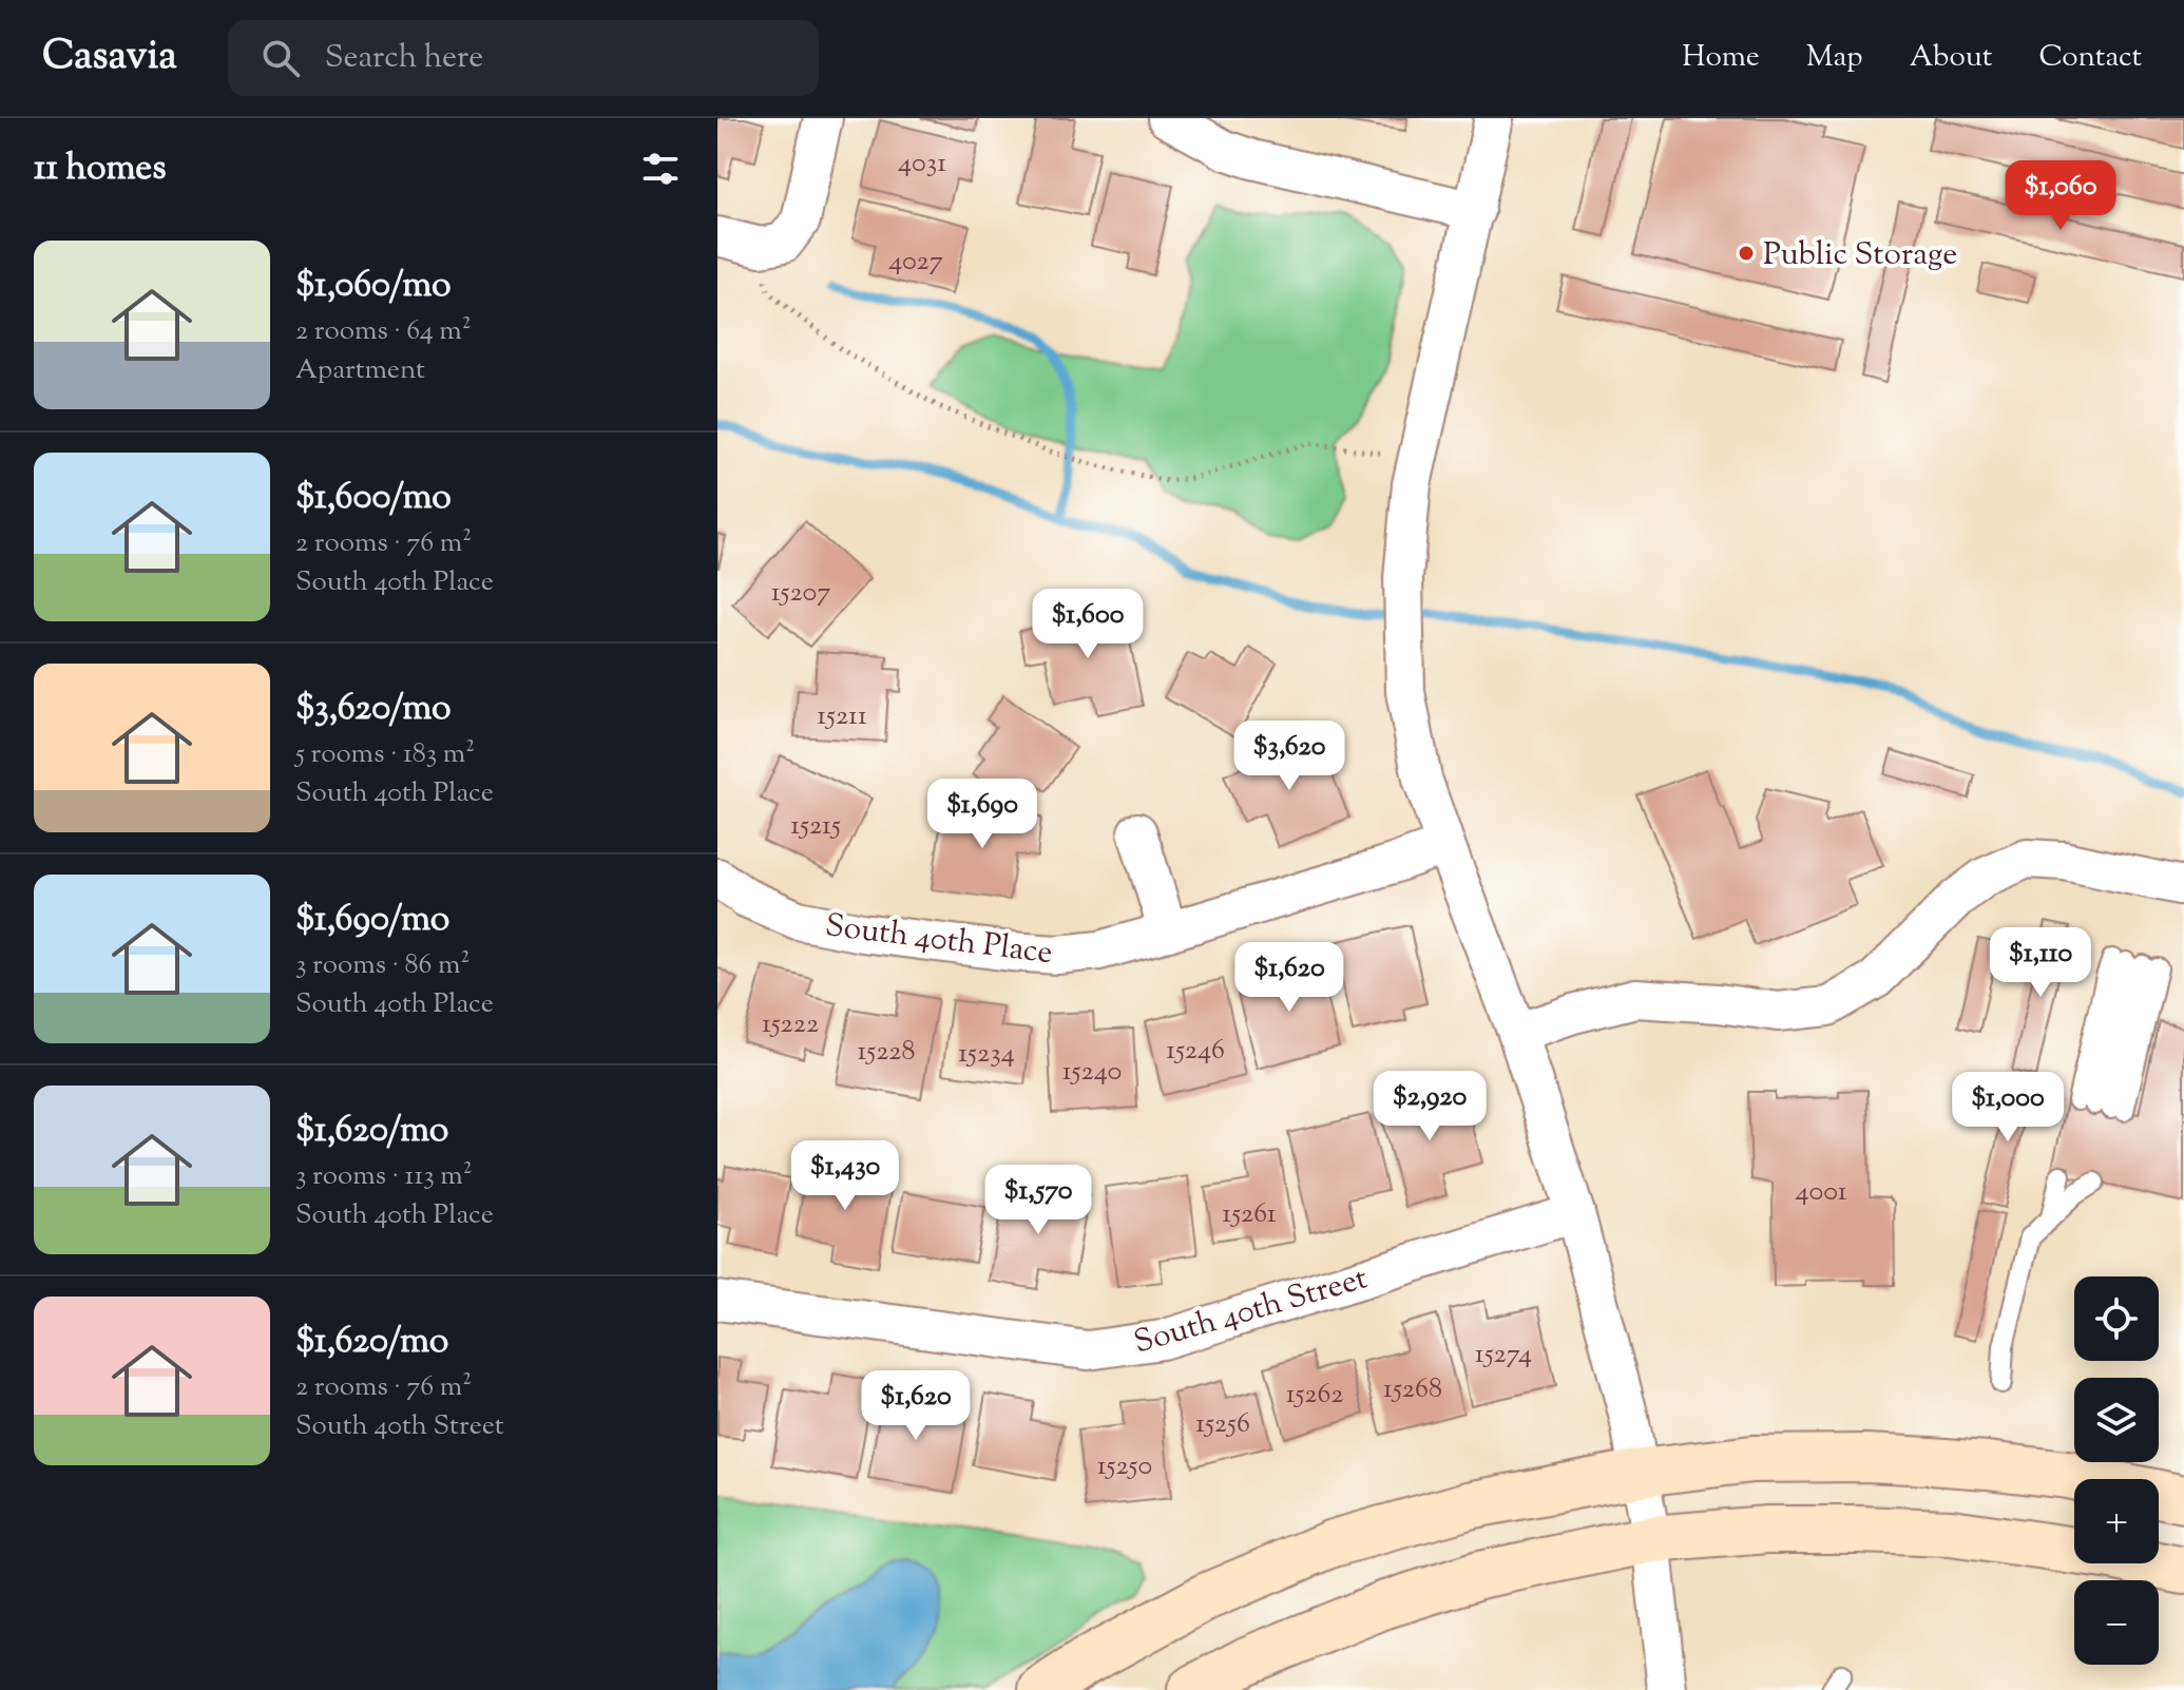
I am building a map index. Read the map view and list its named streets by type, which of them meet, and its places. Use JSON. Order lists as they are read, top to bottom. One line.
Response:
{"streets":{"street":["South 40th Place","South 40th Street"]},"places":["Public Storage"],"house_numbers":["4031","4027","15207","15211","15215","15222","15246","15228","15234","15240","4001","15261","15274","15268","15262","15256","15250"],"page":{"header":"Casavia","search":"Search here","nav":["Home","Map","About","Contact"],"heading":"11 homes","price":["$1,060","$1,600","$3,620","$1,690","$1,110","$1,620","$2,920","$1,000","$1,430","$1,570","$1,620"],"list":[{"name":"$1,060/mo","note":"2 rooms · 64 m² · Apartment"},{"name":"$1,600/mo","note":"2 rooms · 76 m² · South 40th Place"},{"name":"$3,620/mo","note":"5 rooms · 183 m² · South 40th Place"},{"name":"$1,690/mo","note":"3 rooms · 86 m² · South 40th Place"},{"name":"$1,620/mo","note":"3 rooms · 113 m² · South 40th Place"},{"name":"$1,620/mo","note":"2 rooms · 76 m² · South 40th Street"}],"map_buttons":["+","−"]}}
